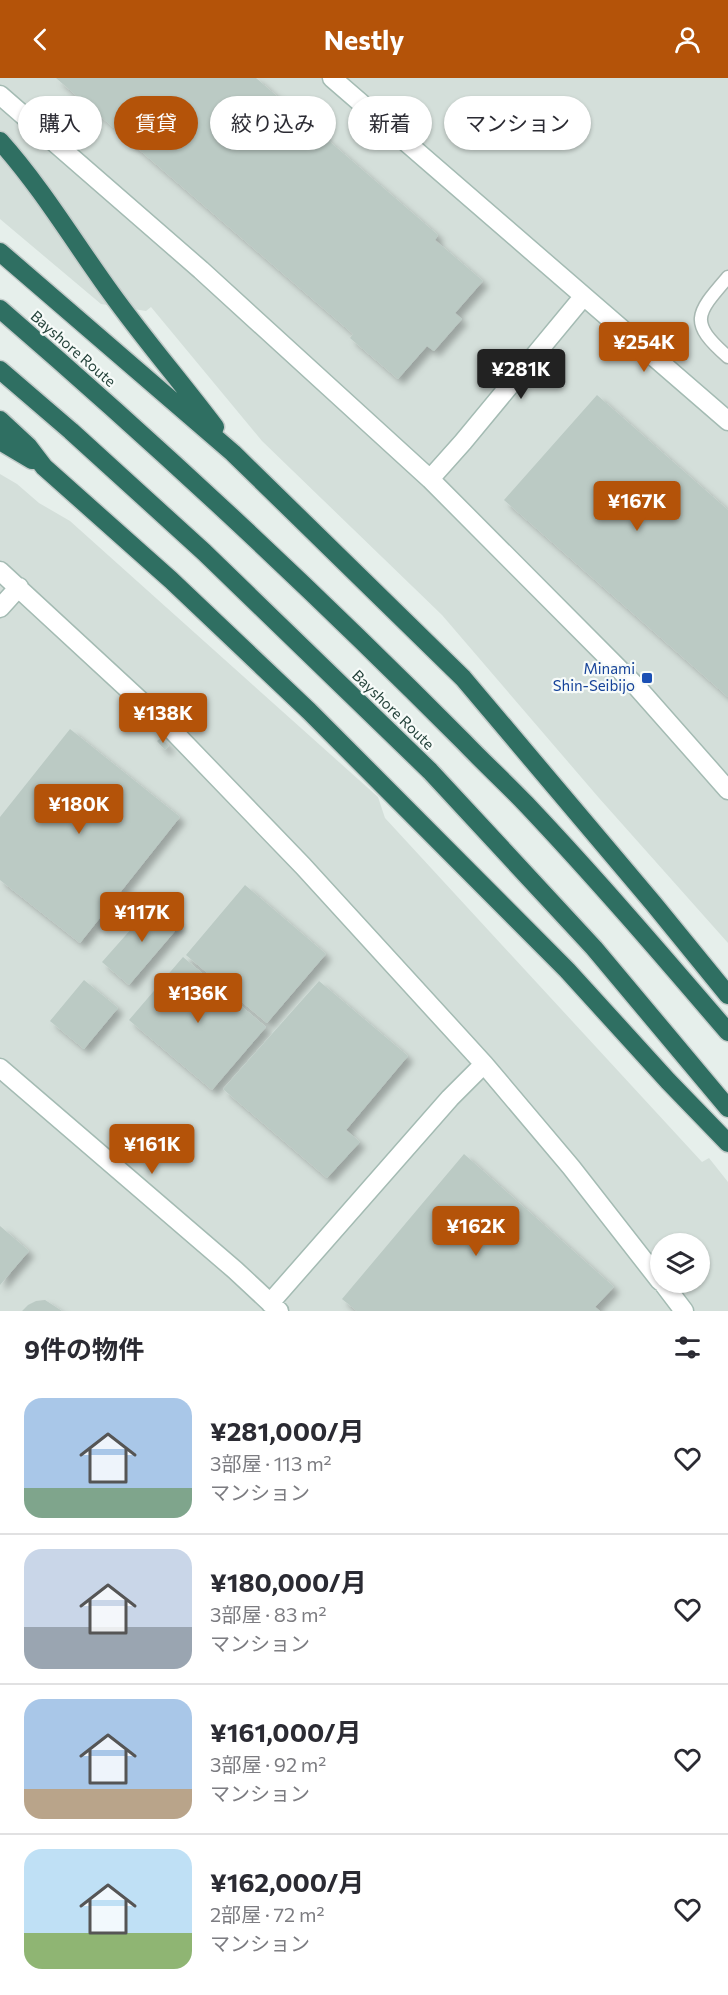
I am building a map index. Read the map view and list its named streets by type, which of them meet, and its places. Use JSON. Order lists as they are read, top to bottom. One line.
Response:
{"streets":{"highway":["Bayshore Route"]},"places":{"transit":["Minami Shin-Seibijo"]},"page":{"header":"Nestly","chip":["購入","賃貸","絞り込み","新着","マンション"],"price":["¥254K","¥281K","¥167K","¥138K","¥180K","¥117K","¥136K","¥161K","¥162K"],"heading":"9件の物件","list":[{"name":"¥281,000/月","note":"3部屋 · 113 m² · マンション"},{"name":"¥180,000/月","note":"3部屋 · 83 m² · マンション"},{"name":"¥161,000/月","note":"3部屋 · 92 m² · マンション"},{"name":"¥162,000/月","note":"2部屋 · 72 m² · マンション"}]}}
